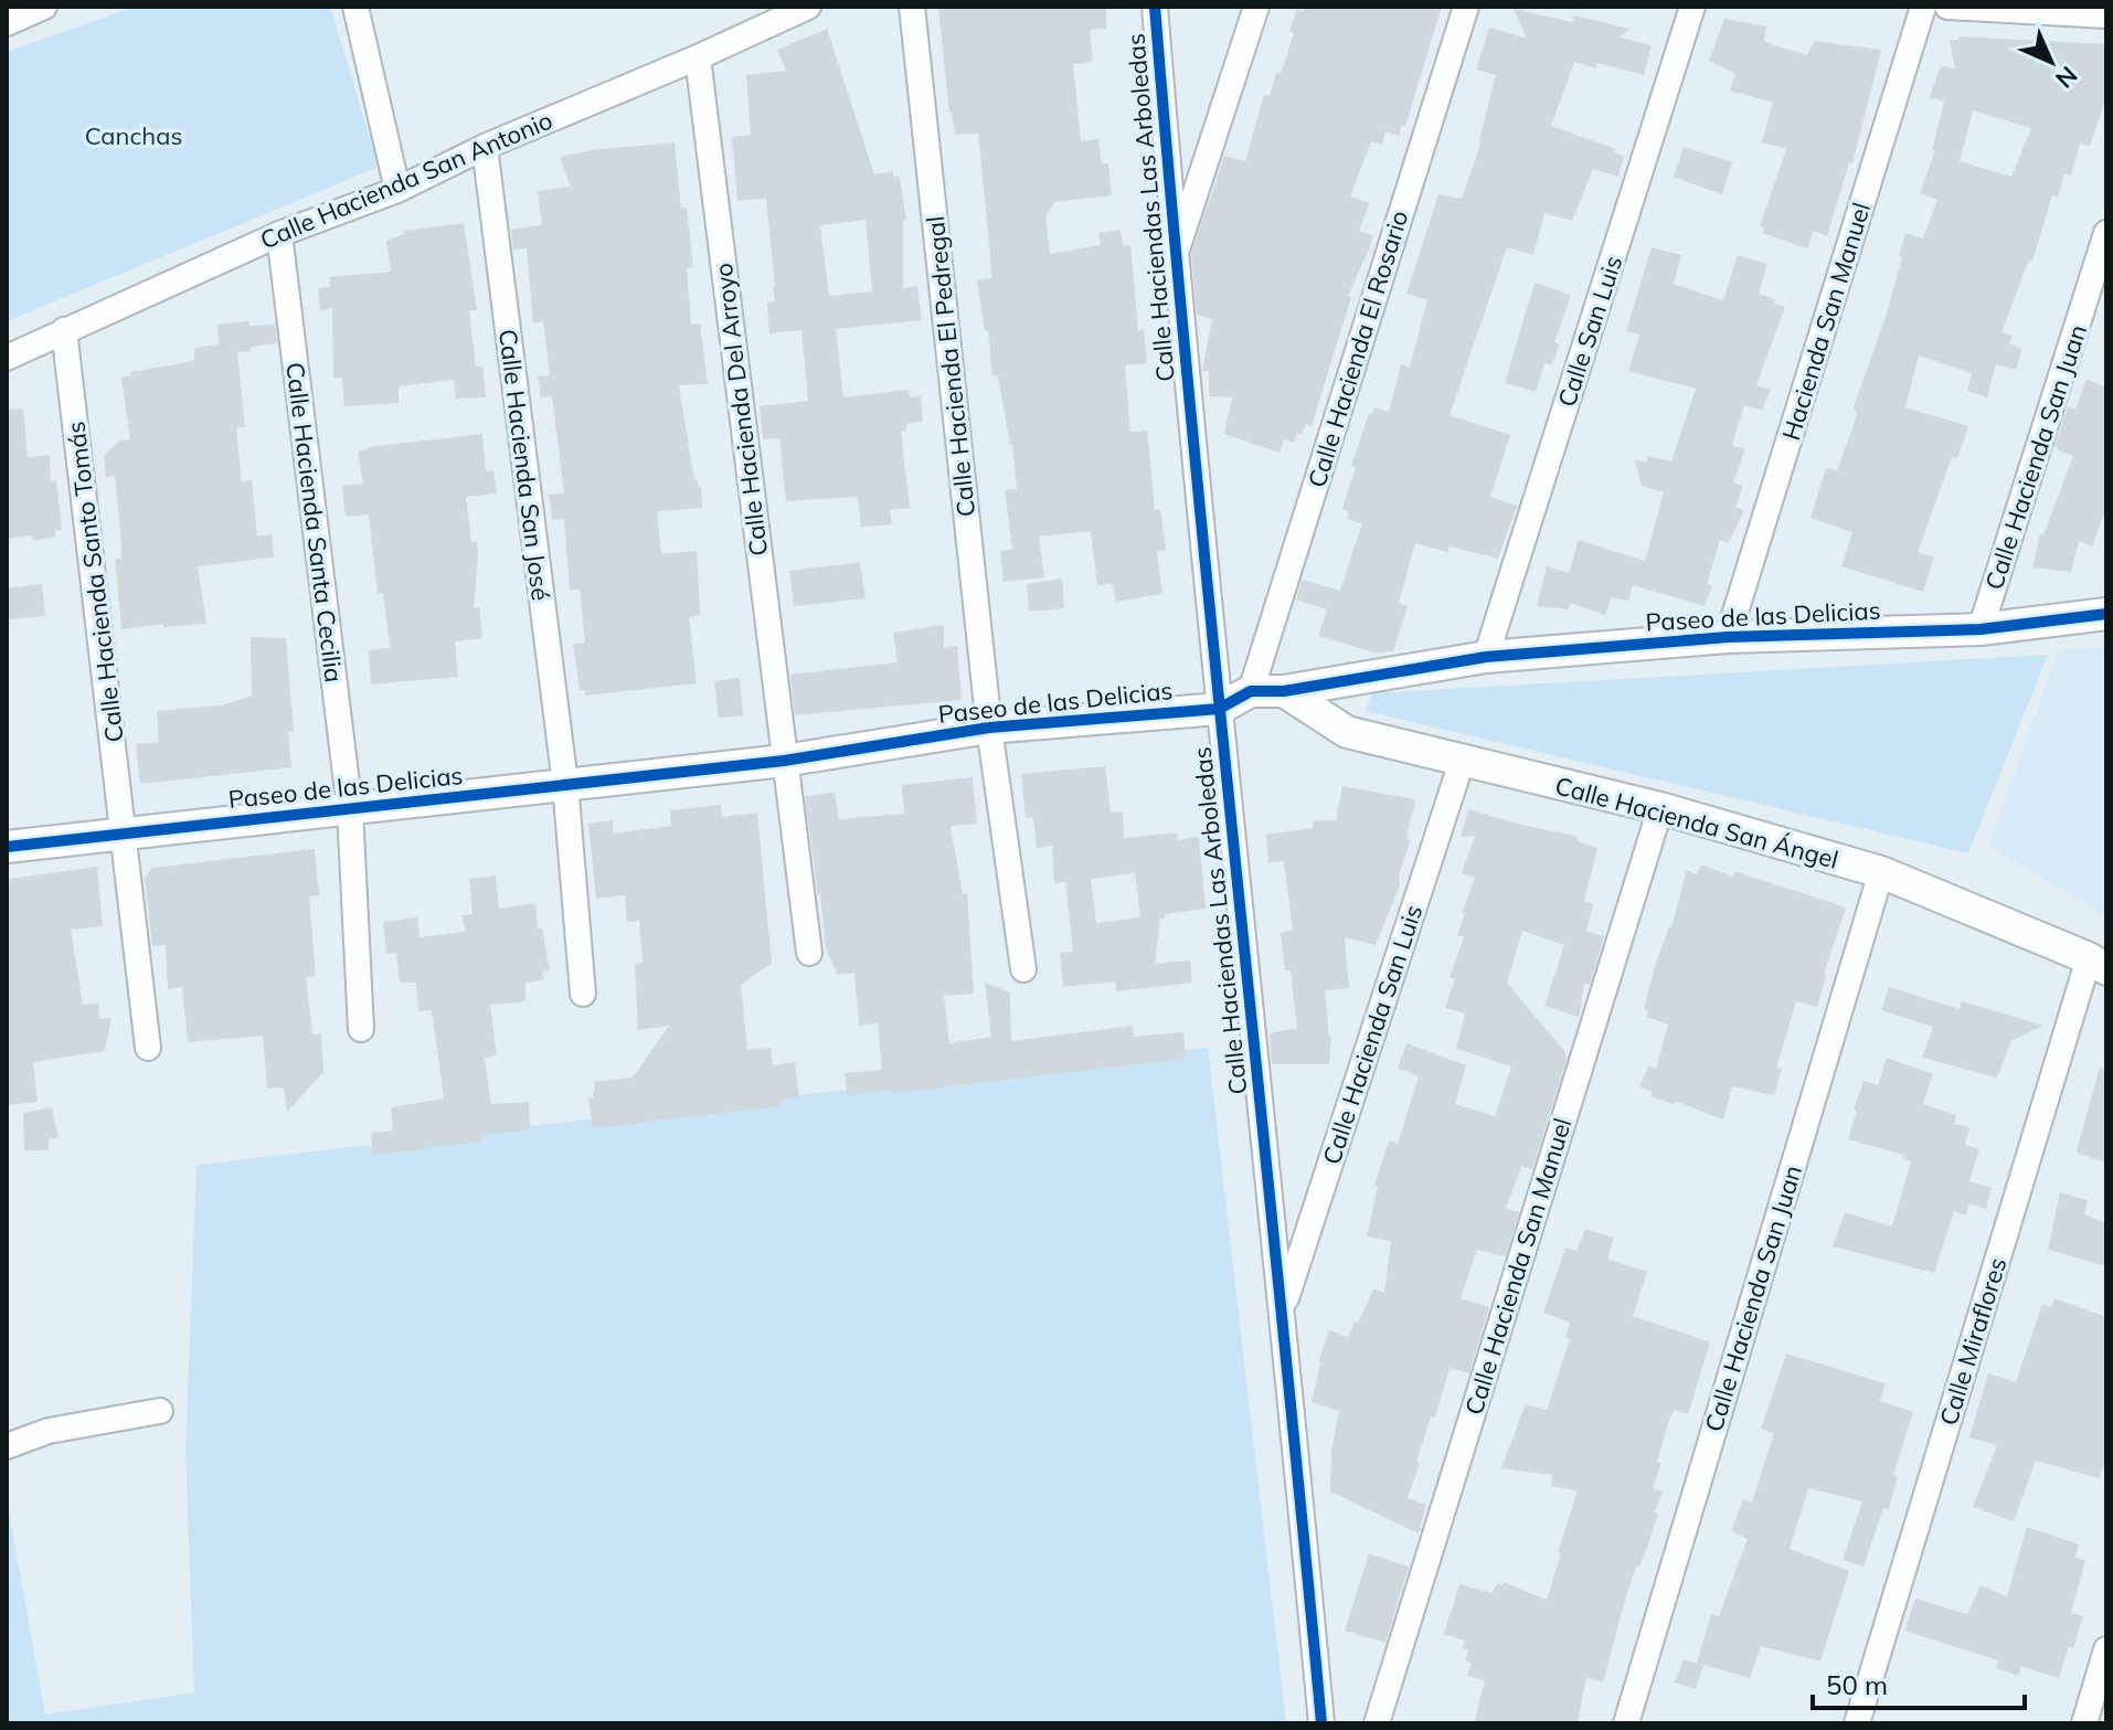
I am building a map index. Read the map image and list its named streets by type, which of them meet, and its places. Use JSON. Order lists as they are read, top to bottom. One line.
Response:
{"streets":{"street":["Calle Hacienda San Antonio","Calle Haciendas Las Arboledas","Hacienda San Manuel","Calle San Luis","Calle Hacienda El Rosario","Calle Hacienda El Pedregal","Calle Hacienda Del Arroyo","Calle Hacienda San Juan","Calle Hacienda San José","Calle Hacienda Santa Cecilia","Calle Hacienda Santo Tomás","Paseo de las Delicias","Calle Hacienda San Ángel","Calle Hacienda San Luis","Calle Hacienda San Manuel","Calle Miraflores"]},"crossings":[["Calle Hacienda San Antonio","Calle Hacienda Del Arroyo"],["Calle Hacienda San Antonio","Calle Hacienda San José"],["Calle Hacienda San Antonio","Calle Hacienda Santa Cecilia"],["Calle Hacienda San Antonio","Calle Hacienda Santo Tomás"],["Calle Haciendas Las Arboledas","Paseo de las Delicias"],["Calle Haciendas Las Arboledas","Calle Hacienda San Luis"],["Hacienda San Manuel","Paseo de las Delicias"],["Calle San Luis","Paseo de las Delicias"],["Calle Hacienda El Rosario","Paseo de las Delicias"],["Calle Hacienda El Pedregal","Paseo de las Delicias"],["Calle Hacienda Del Arroyo","Paseo de las Delicias"],["Calle Hacienda San Juan","Paseo de las Delicias"],["Calle Hacienda San Juan","Calle Hacienda San Ángel"],["Calle Hacienda San José","Paseo de las Delicias"],["Calle Hacienda Santa Cecilia","Paseo de las Delicias"],["Calle Hacienda Santo Tomás","Paseo de las Delicias"],["Paseo de las Delicias","Calle Hacienda San Ángel"],["Calle Hacienda San Ángel","Calle Hacienda San Luis"],["Calle Hacienda San Ángel","Calle Hacienda San Manuel"],["Calle Hacienda San Ángel","Calle Miraflores"]],"parks":["Canchas"],"scale_bar":"50 m","north":"bottom right"}
